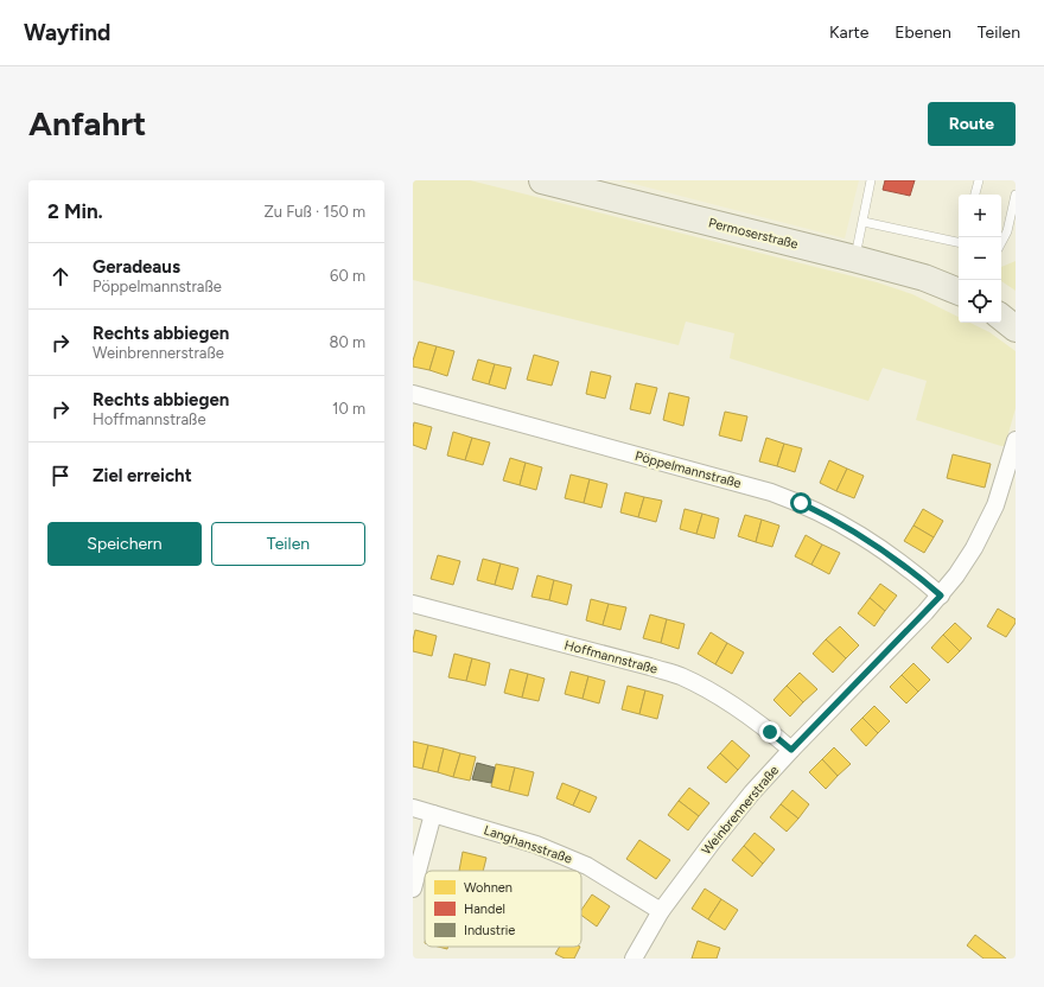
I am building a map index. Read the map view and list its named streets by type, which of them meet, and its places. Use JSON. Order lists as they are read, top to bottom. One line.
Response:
{"streets":{"main road":["Permoserstraße"],"street":["Pöppelmannstraße","Hoffmannstraße","Weinbrennerstraße","Langhansstraße"]},"crossings":[["Pöppelmannstraße","Weinbrennerstraße"],["Hoffmannstraße","Weinbrennerstraße"],["Weinbrennerstraße","Langhansstraße"]],"legend":["Wohnen","Handel","Industrie"],"page":{"header":"Wayfind","nav":["Karte","Ebenen","Teilen"],"buttons":["Route",["Speichern","Teilen"]],"title":"Anfahrt","heading":["2 Min.","Zu Fuß · 150 m"],"map_buttons":["+","−"],"list":[["Geradeaus","Pöppelmannstraße","60 m"],["Rechts abbiegen","Weinbrennerstraße","80 m"],["Rechts abbiegen","Hoffmannstraße","10 m"],"Ziel erreicht"]}}
